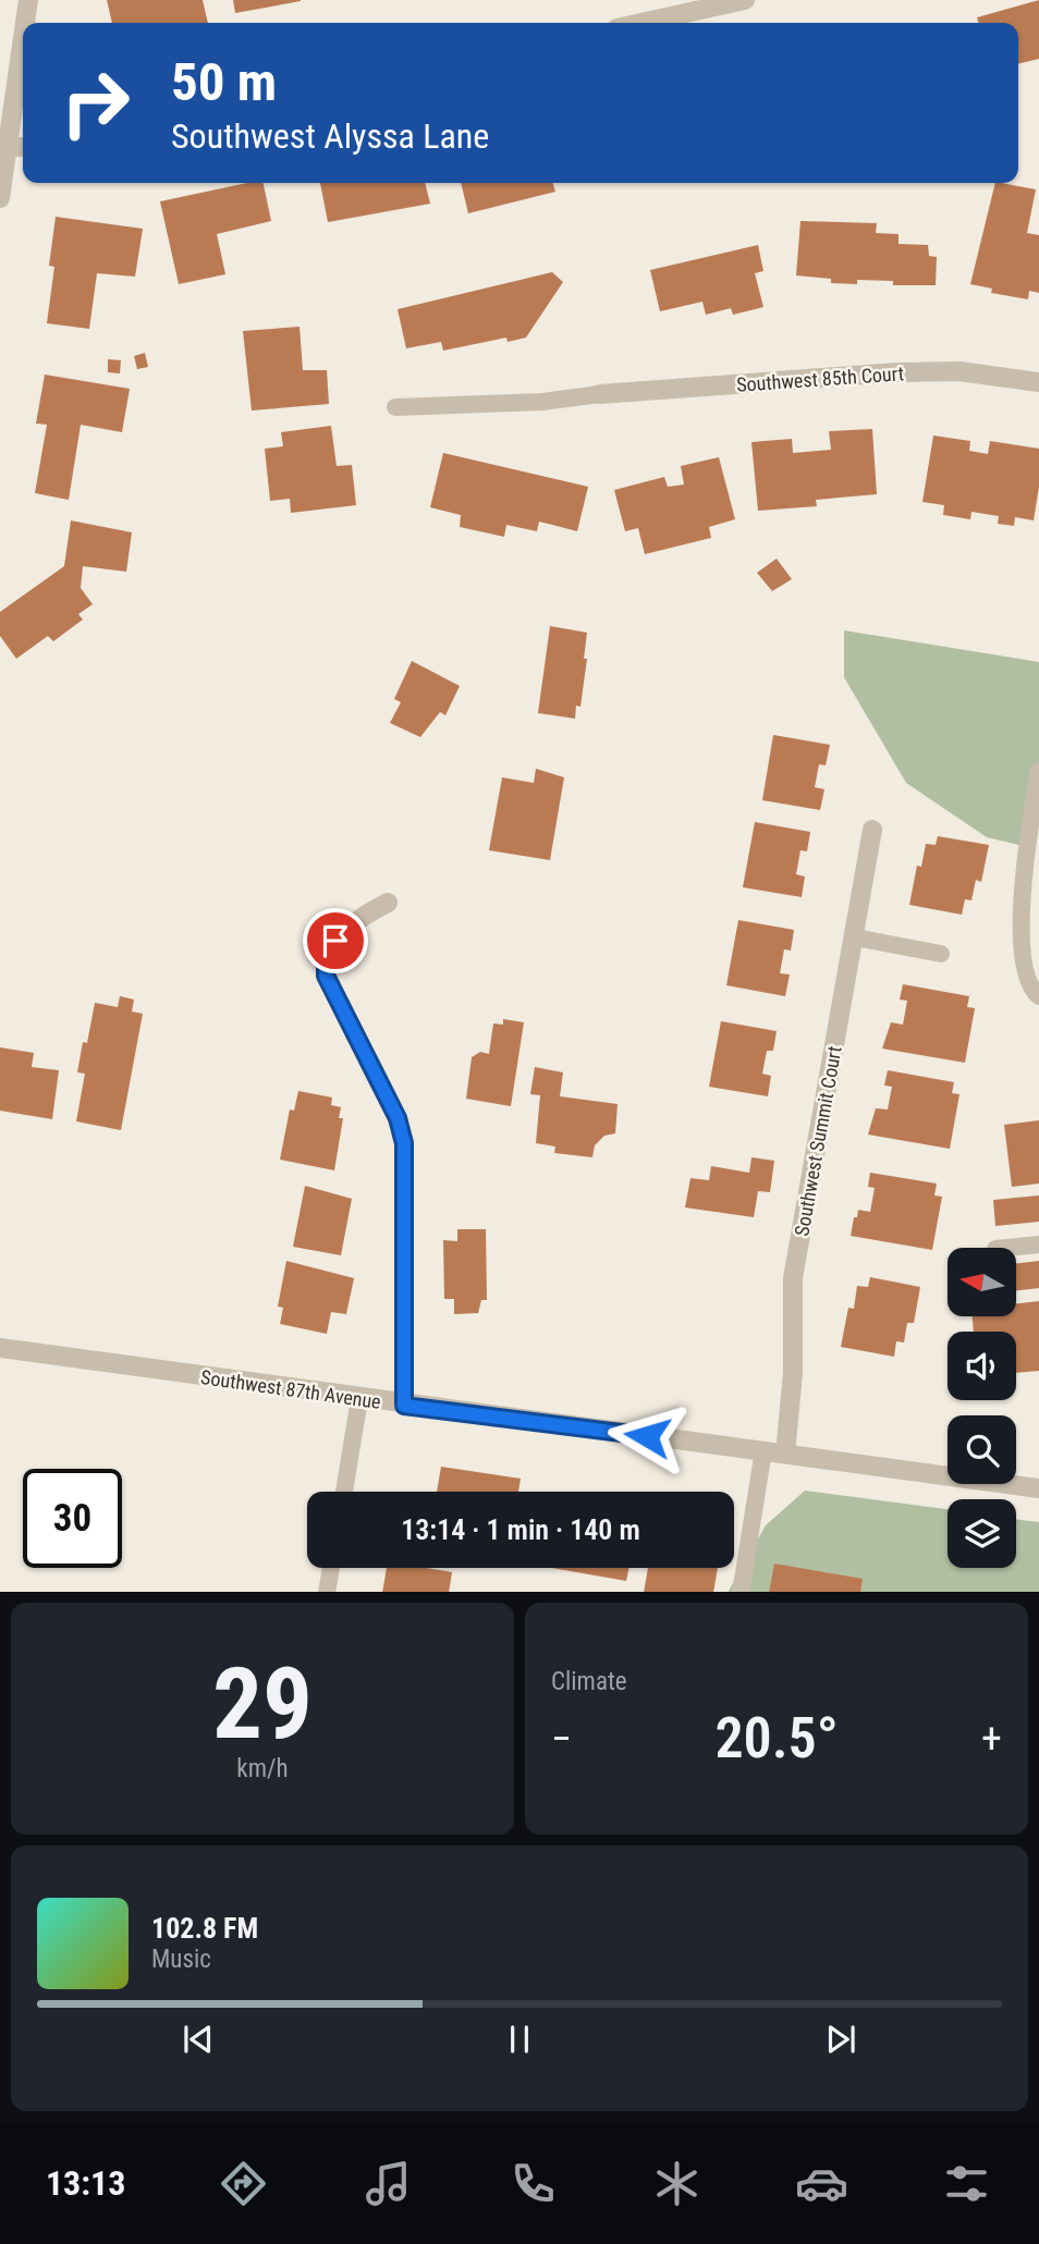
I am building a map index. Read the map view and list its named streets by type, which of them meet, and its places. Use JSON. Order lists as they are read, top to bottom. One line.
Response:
{"streets":{"street":["Southwest 85th Court","Southwest Summit Court","Southwest 87th Avenue"]},"crossings":[["Southwest Summit Court","Southwest 87th Avenue"]],"north":"left","page":{"turn":["50 m","Southwest Alyssa Lane"],"limit":"30","trip":"13:14 · 1 min · 140 m","tile":[["29","km/h"],"Climate"],"heat":["−","20.5°","+"],"song":["102.8 FM","Music"],"tabs":"13:13"}}
